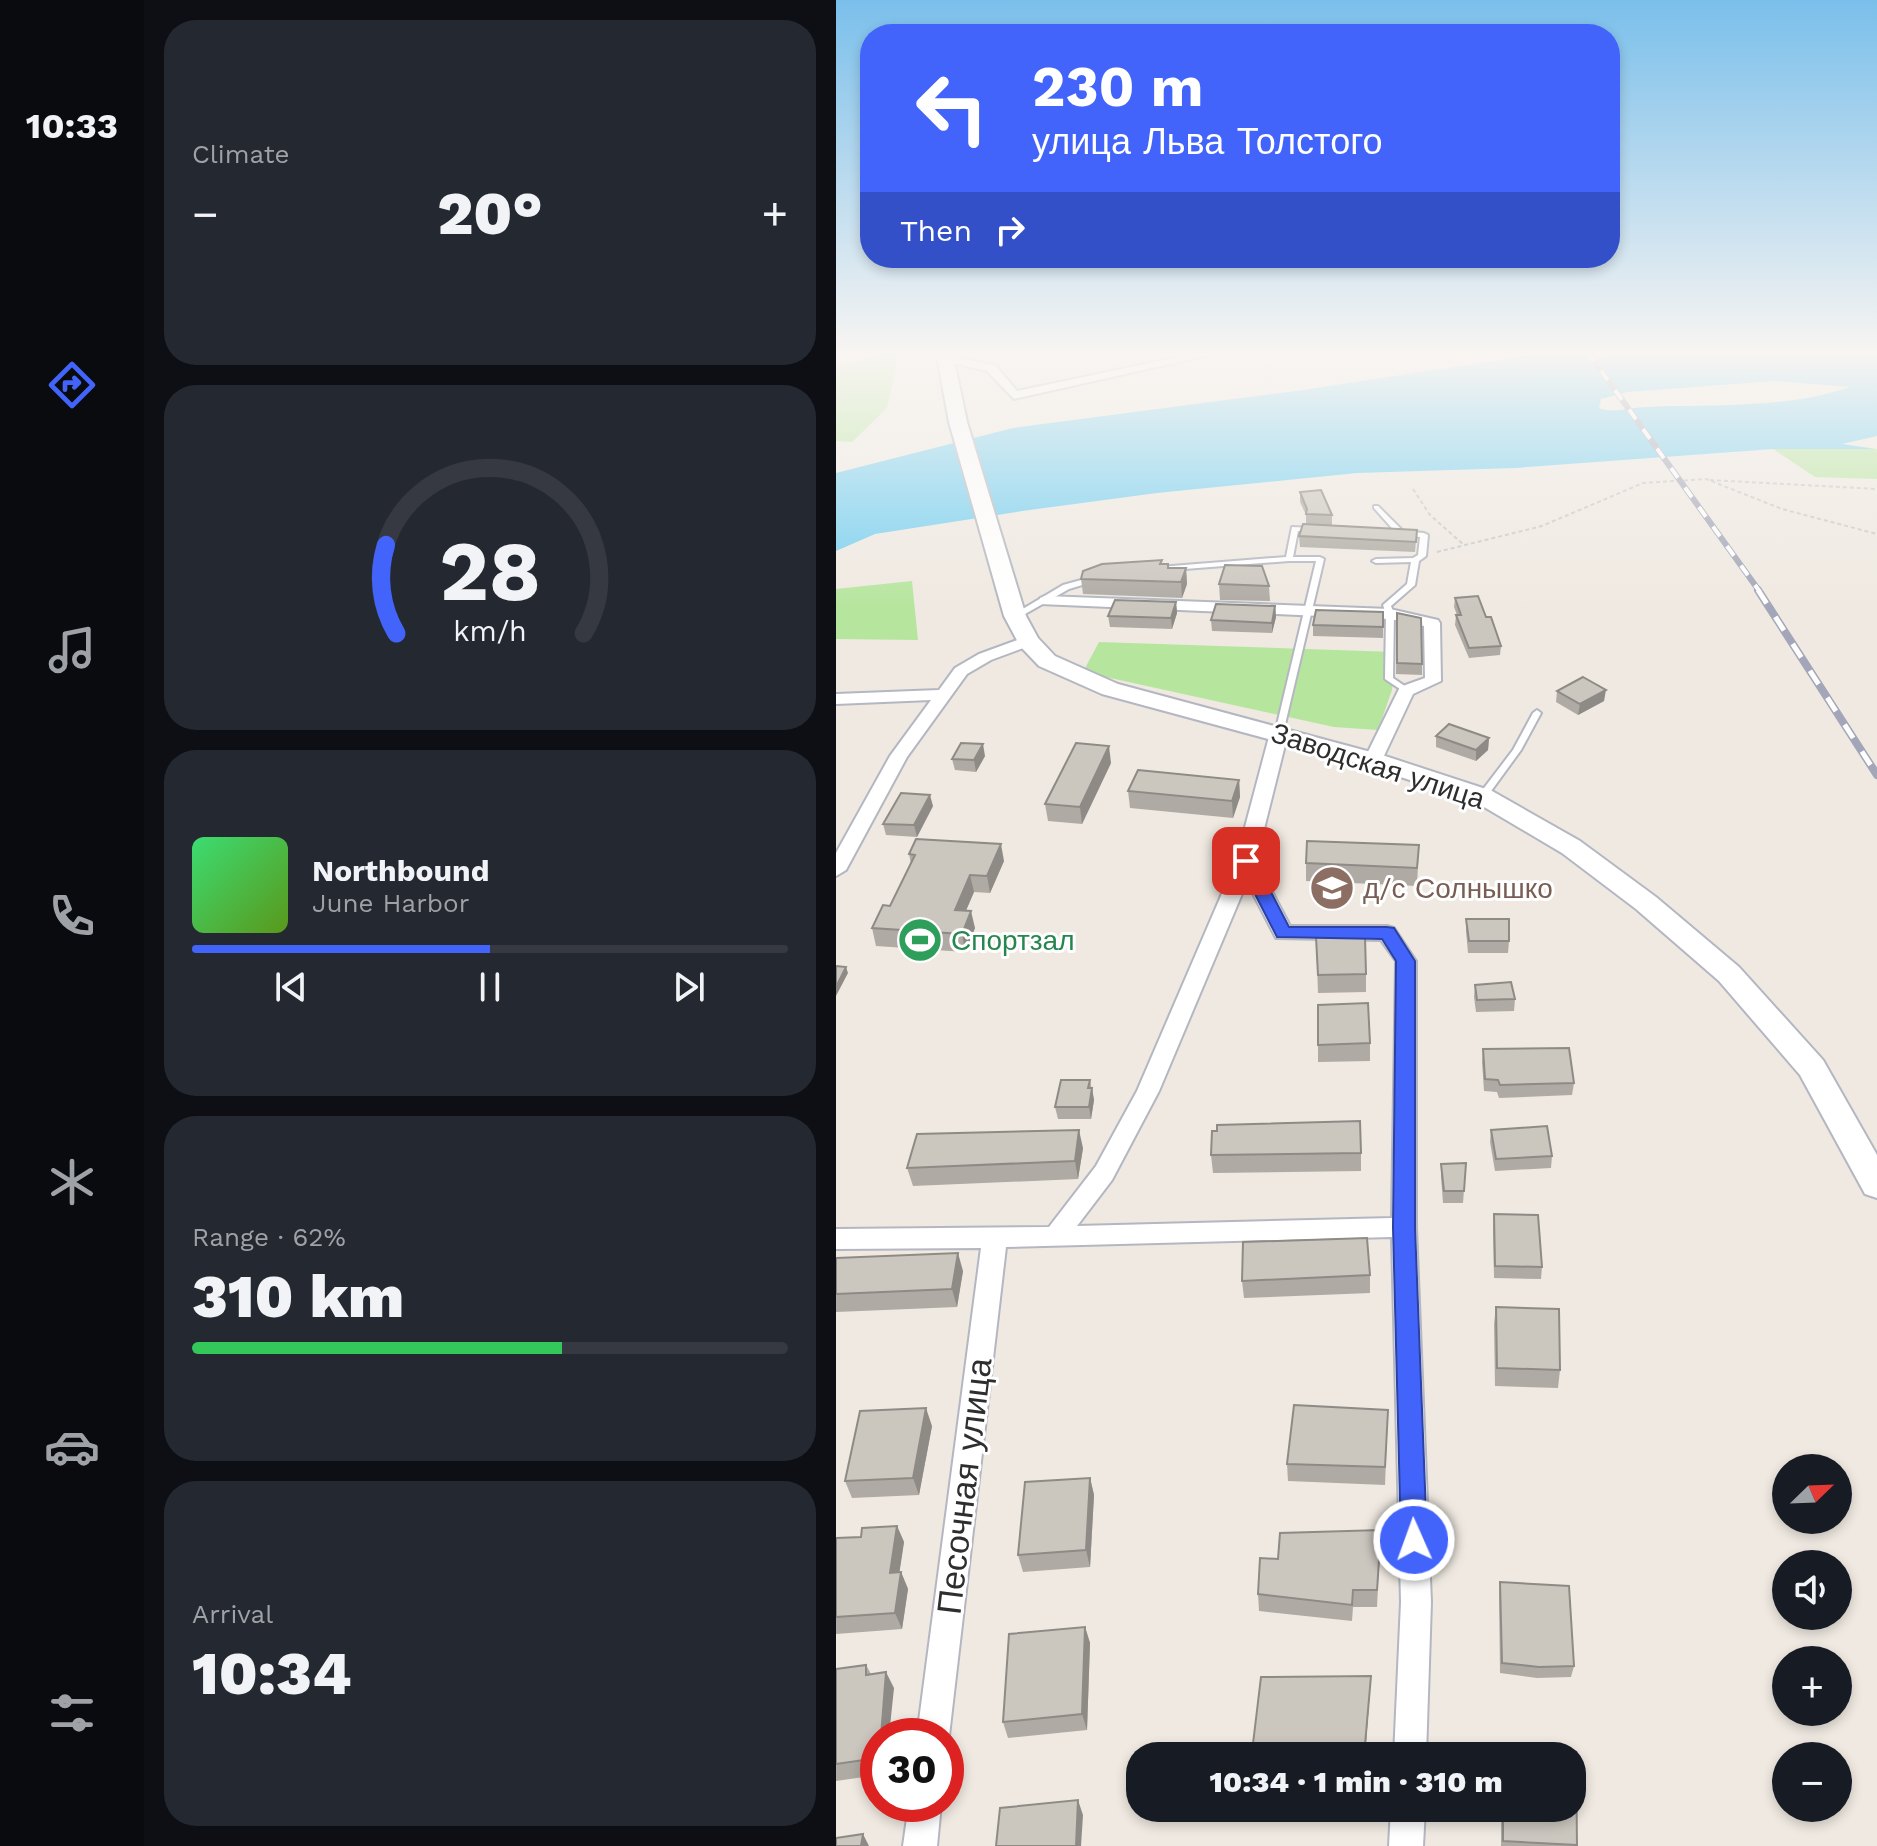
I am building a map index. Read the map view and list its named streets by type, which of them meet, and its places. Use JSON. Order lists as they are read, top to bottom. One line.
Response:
{"streets":{"main road":["Заводская улица"],"street":["Песочная улица"]},"places":{"school or university":["д/с Солнышко"],"sports":["Спортзал"]},"north":"top right","page":{"tabs":"10:33","tile":["Climate",["Range · 62%","310 km"],["Arrival","10:34"]],"turn":["230 m","улица Льва Толстого"],"heat":["−","20°","+"],"then":"Then","song":["Northbound","June Harbor"],"map_buttons":["+","−"],"limit":"30","trip":"10:34 · 1 min · 310 m","gauge":["28","km/h"]}}
